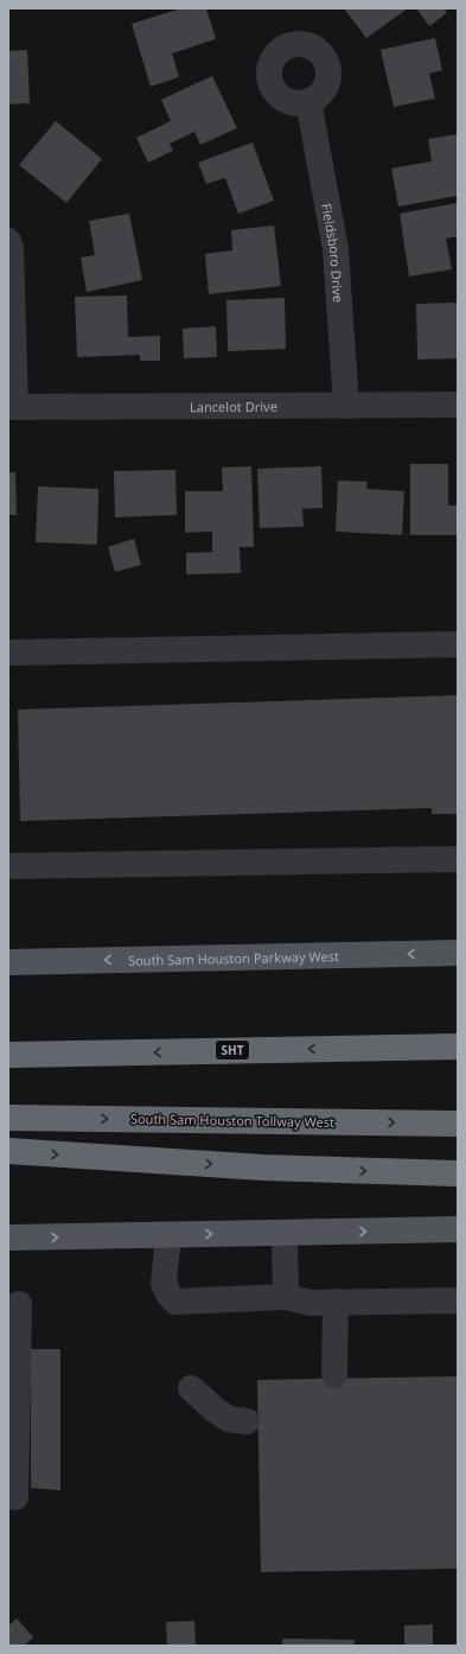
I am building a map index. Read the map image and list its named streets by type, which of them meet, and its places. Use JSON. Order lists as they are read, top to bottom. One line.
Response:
{"streets":{"highway":["SHT","South Sam Houston Tollway West"],"main road":["South Sam Houston Parkway West"],"street":["Fieldsboro Drive","Lancelot Drive"]},"crossings":[["Fieldsboro Drive","Lancelot Drive"]],"one_way":["South Sam Houston Parkway West"]}
